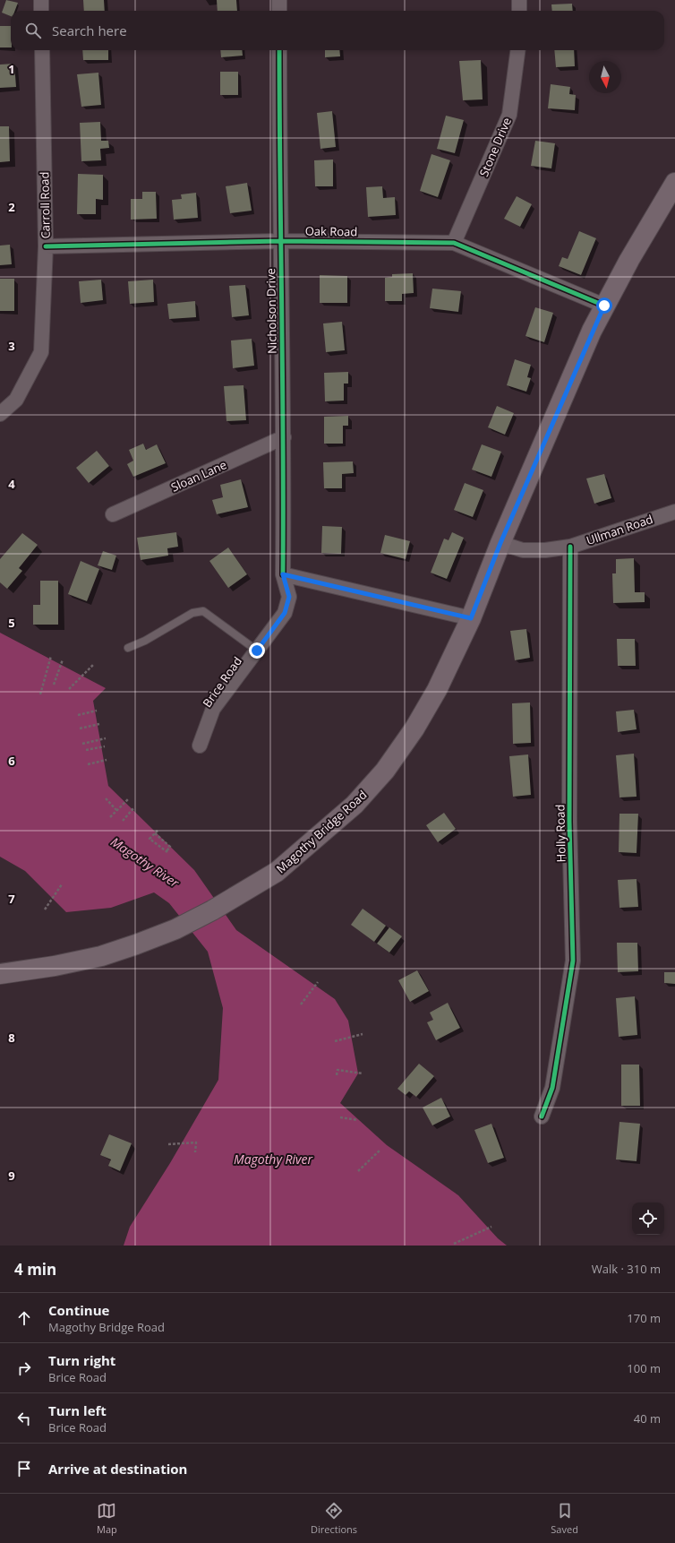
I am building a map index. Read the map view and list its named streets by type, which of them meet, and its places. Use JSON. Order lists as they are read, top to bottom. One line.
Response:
{"streets":{"main road":["Magothy Bridge Road"],"street":["Stone Drive","Carroll Road","Oak Road","Nicholson Drive","Sloan Lane","Ullman Road","Brice Road","Holly Road"]},"crossings":[["Stone Drive","Oak Road"],["Carroll Road","Oak Road"],["Oak Road","Nicholson Drive"],["Oak Road","Magothy Bridge Road"],["Nicholson Drive","Sloan Lane"],["Nicholson Drive","Brice Road"],["Ullman Road","Magothy Bridge Road"],["Ullman Road","Holly Road"]],"water":["Magothy River"],"north":"bottom","page":{"search":"Search here","heading":["4 min","Walk · 310 m"],"list":[["Continue","Magothy Bridge Road","170 m"],["Turn right","Brice Road","100 m"],["Turn left","Brice Road","40 m"],"Arrive at destination"],"nav":["Map","Directions","Saved"]},"grid":{"rows":["1","2","3","4","5","6","7","8","9"]}}
